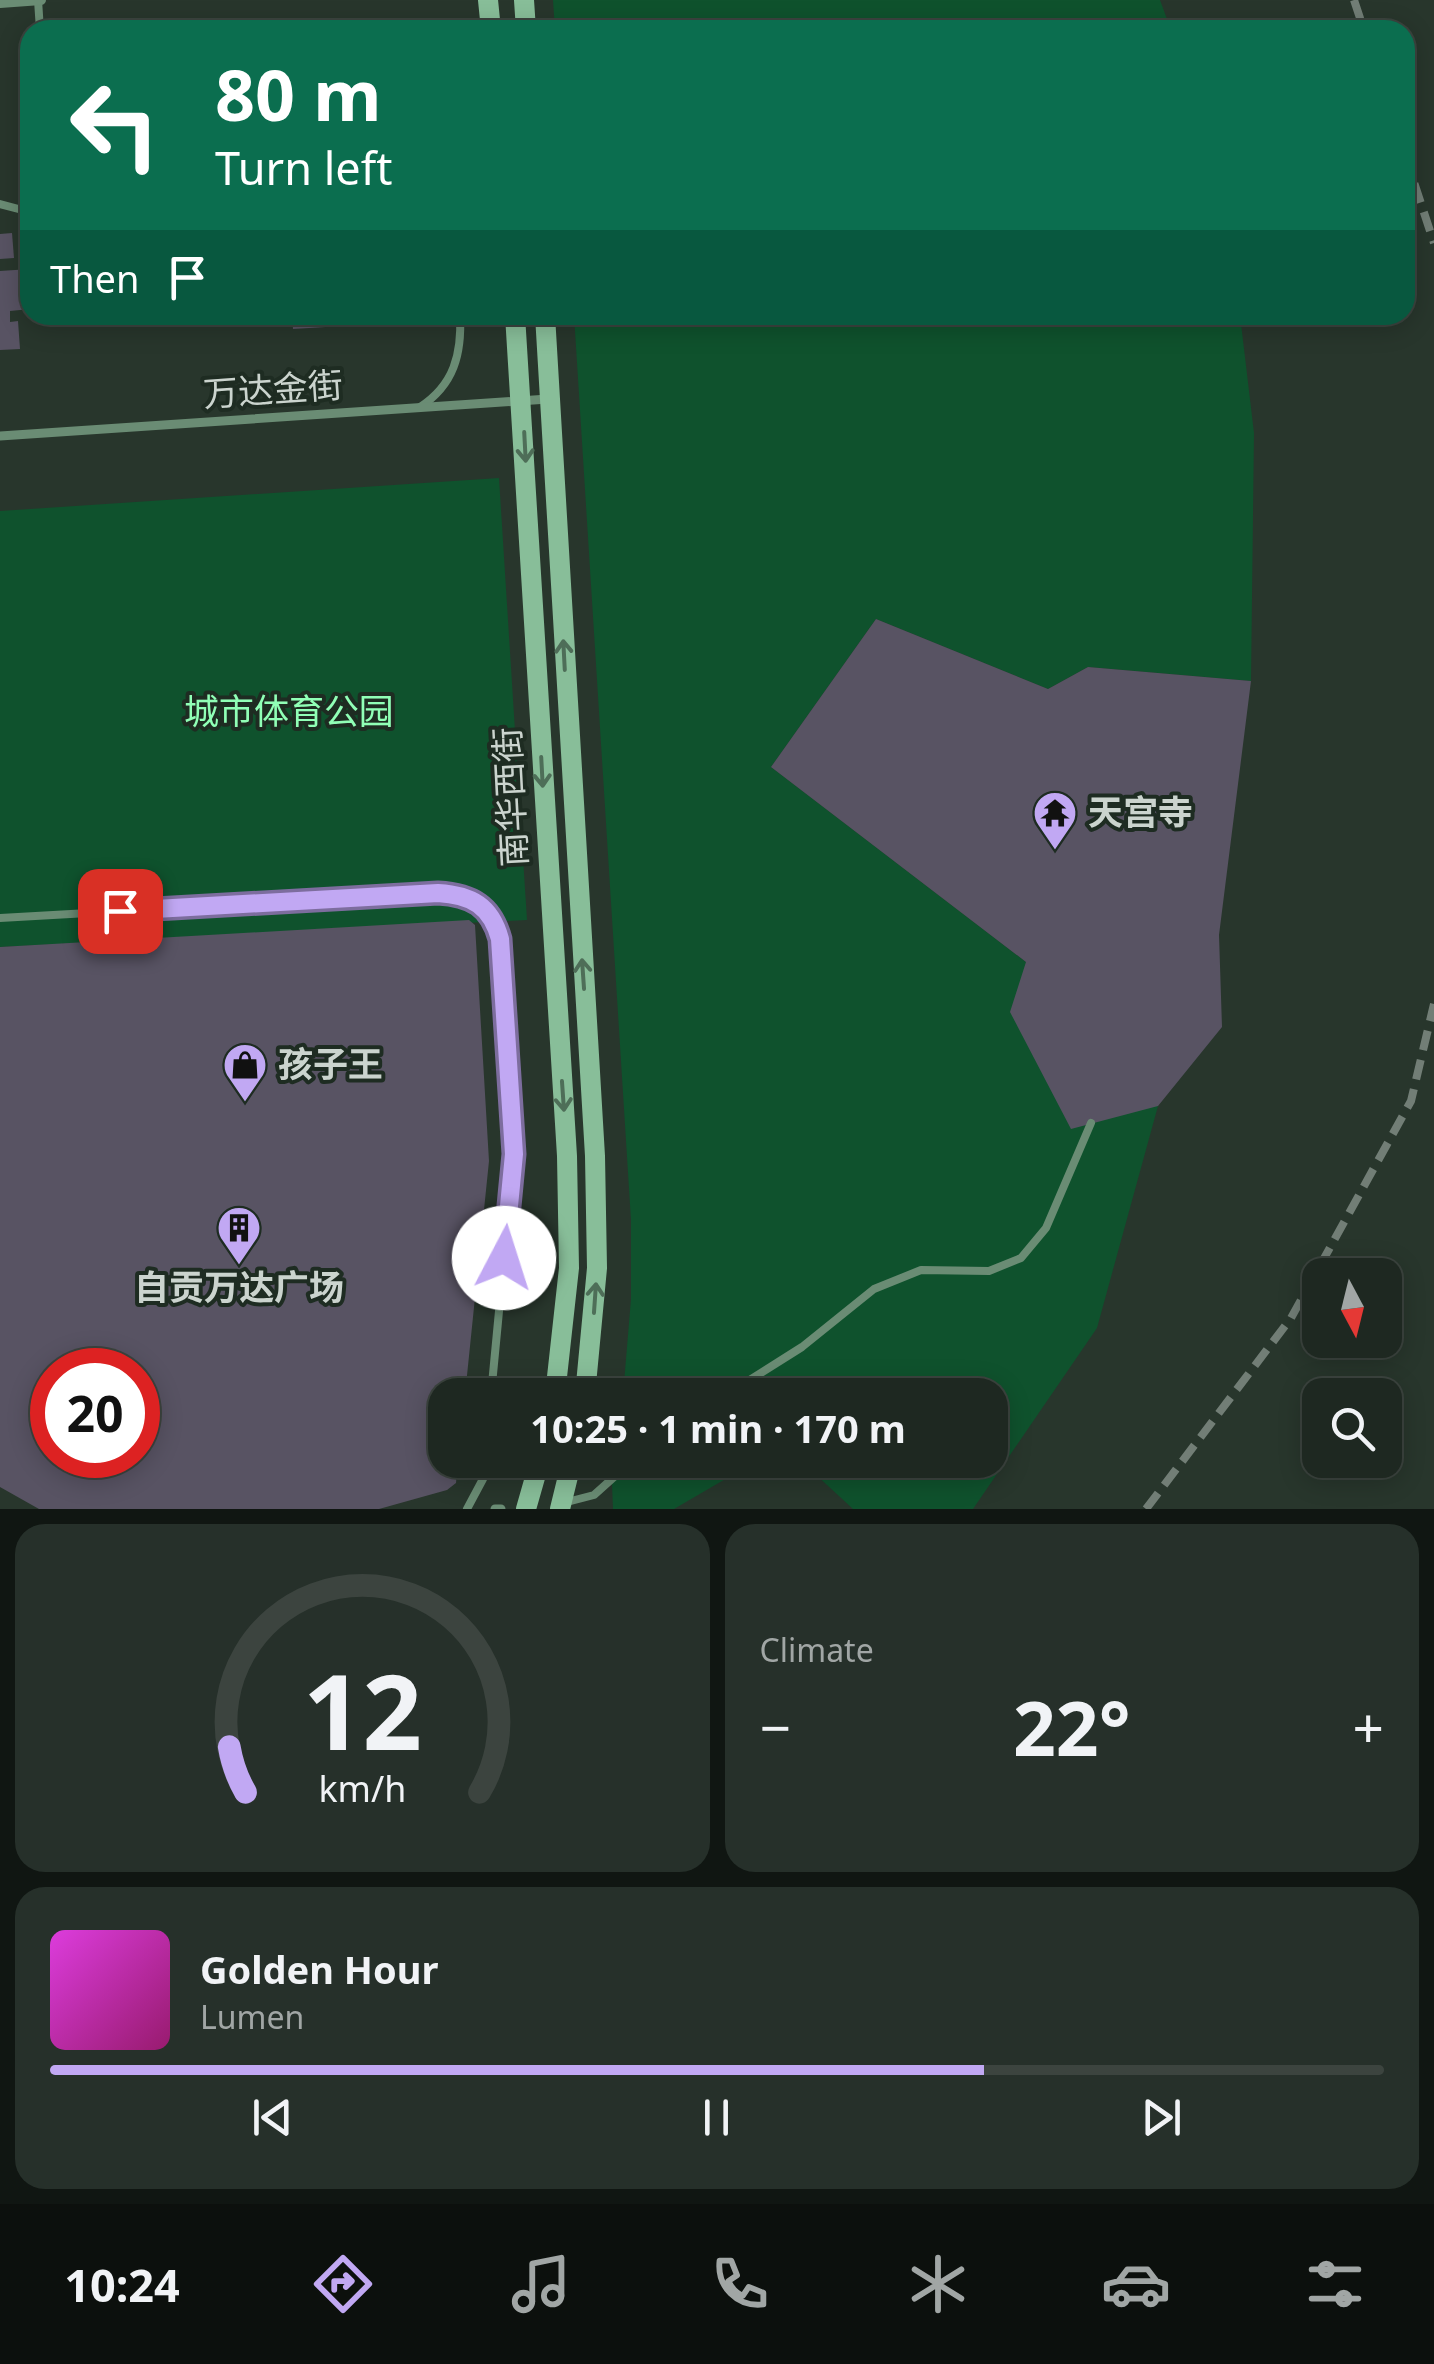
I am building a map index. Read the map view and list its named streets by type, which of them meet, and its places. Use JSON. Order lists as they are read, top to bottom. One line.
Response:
{"streets":{"main road":["南华西街"],"street":["万达金街"]},"crossings":[["万达金街","南华西街"]],"parks":["城市体育公园"],"places":{"temple":["天宫寺"],"shop":["孩子王"],"building":["自贡万达广场"]},"north":"bottom","page":{"turn":["80 m","Turn left"],"then":"Then","limit":"20","trip":"10:25 · 1 min · 170 m","tile":"Climate","heat":["−","22°","+"],"song":["Golden Hour","Lumen"],"tabs":"10:24","gauge":["12","km/h"]}}
